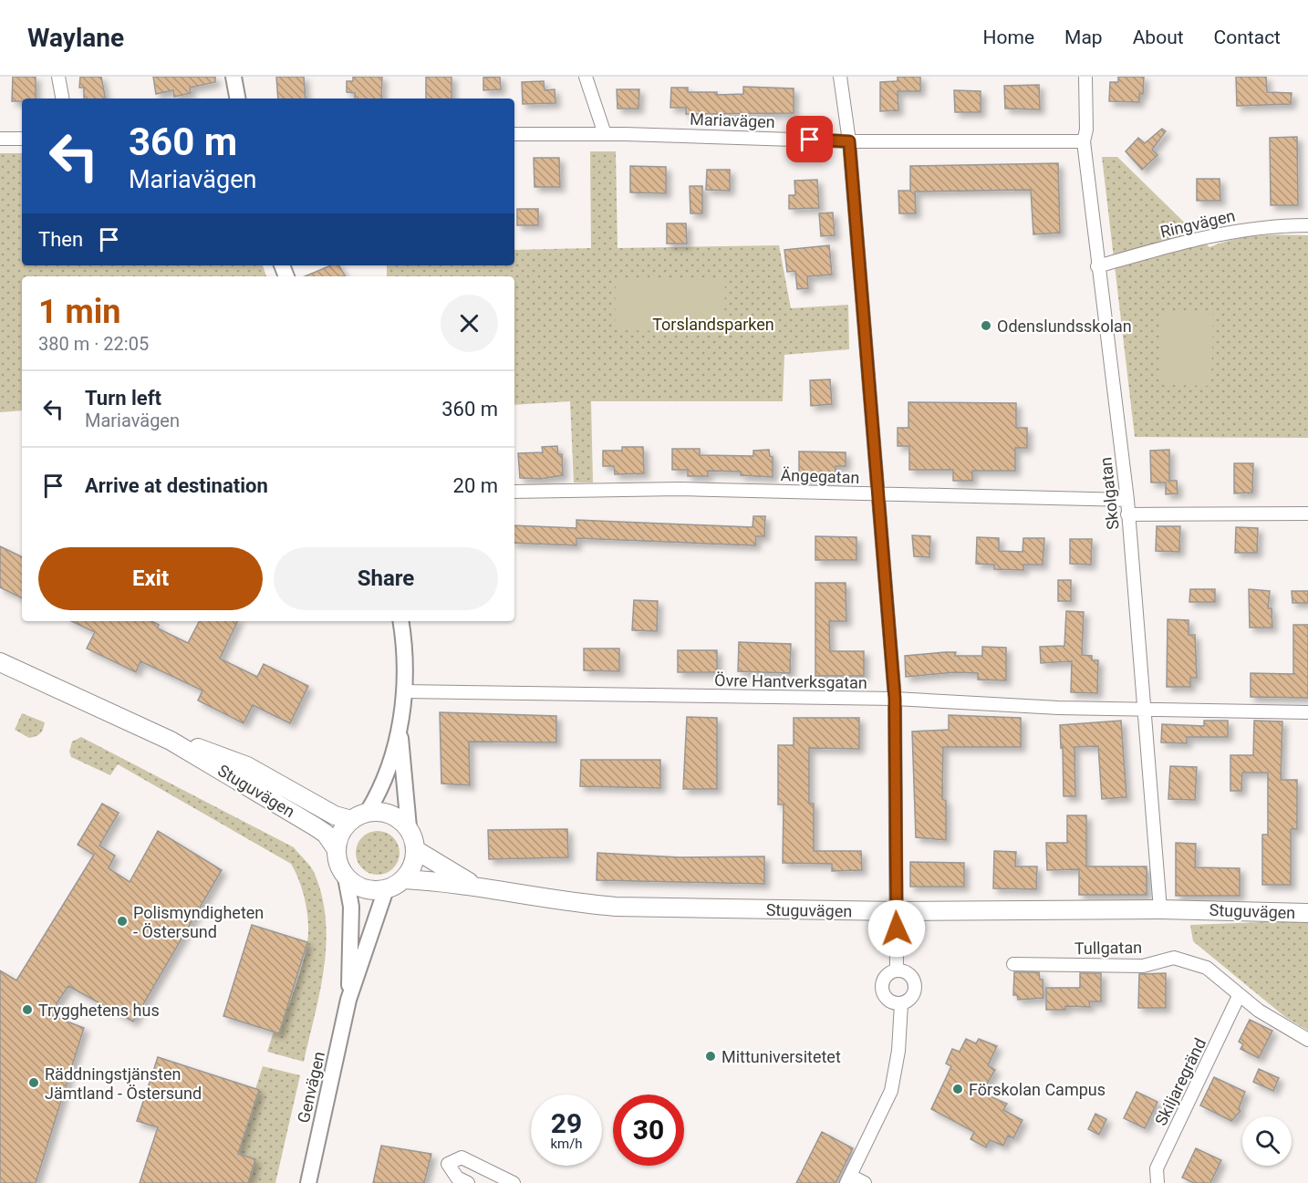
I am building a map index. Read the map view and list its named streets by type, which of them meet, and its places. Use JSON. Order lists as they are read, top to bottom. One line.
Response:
{"streets":{"main road":["Stuguvägen"],"street":["Mariavägen","Ringvägen","Ängegatan","Skolgatan","Övre Hantverksgatan","Tullgatan","Skiljaregränd","Genvägen"]},"crossings":[["Mariavägen","Skolgatan"],["Ringvägen","Skolgatan"],["Ängegatan","Skolgatan"],["Skolgatan","Övre Hantverksgatan"],["Skolgatan","Stuguvägen"],["Stuguvägen","Genvägen"],["Tullgatan","Skiljaregränd"]],"parks":["Torslandsparken"],"places":["Odenslundsskolan","Polismyndigheten - Östersund","Trygghetens hus","Mittuniversitetet","Räddningstjänsten Jämtland - Östersund","Förskolan Campus"],"page":{"header":"Waylane","nav":["Home","Map","About","Contact"],"turn":["360 m","Mariavägen"],"then":"Then","heading":["1 min","380 m · 22:05"],"list":[{"name":"Turn left","note":"Mariavägen","value":"360 m"},{"name":"Arrive at destination","value":"20 m"}],"buttons":["Exit","Share"],"speed":"29 km/h","limit":"30"}}
